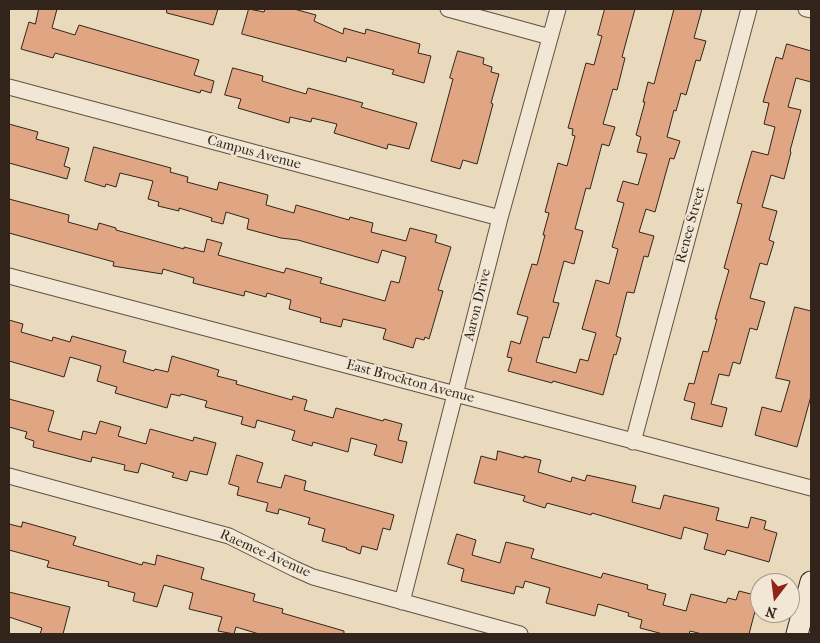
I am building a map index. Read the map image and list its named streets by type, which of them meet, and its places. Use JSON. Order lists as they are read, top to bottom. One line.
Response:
{"streets":{"street":["Campus Avenue","Renee Street","Aaron Drive","East Brockton Avenue","Raemee Avenue"]},"crossings":[["Campus Avenue","Aaron Drive"],["Renee Street","East Brockton Avenue"],["Aaron Drive","East Brockton Avenue"],["Aaron Drive","Raemee Avenue"]],"north":"bottom"}
